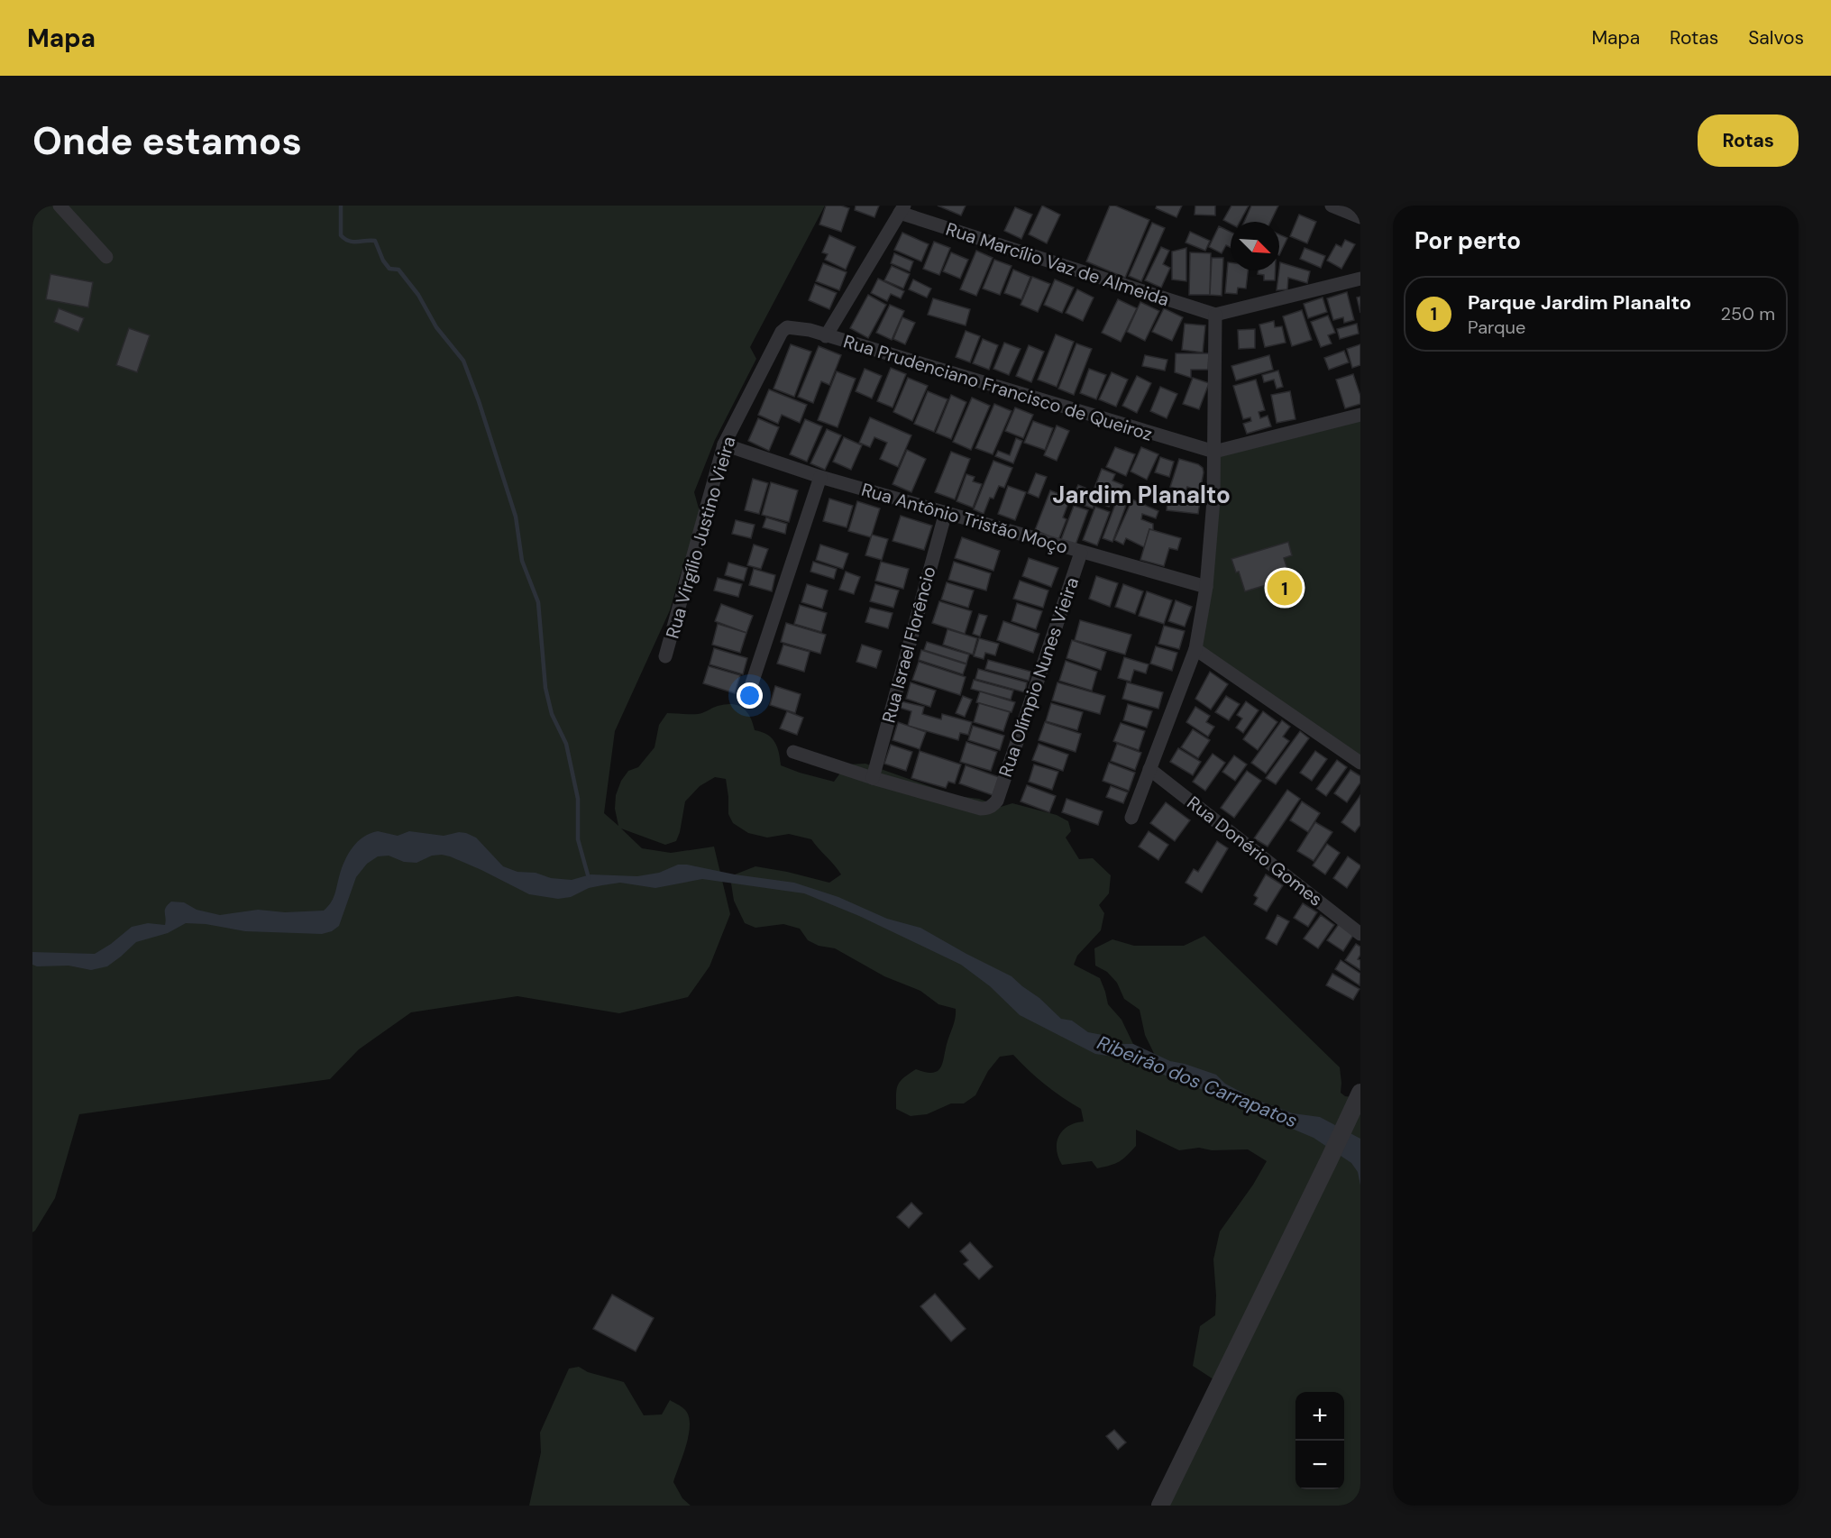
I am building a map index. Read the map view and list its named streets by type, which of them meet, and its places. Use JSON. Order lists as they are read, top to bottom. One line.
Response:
{"streets":{"street":["Rua Marcílio Vaz de Almeida","Rua Prudenciano Francisco de Queiroz","Rua Antônio Tristão Moço","Rua Virgílio Justino Vieira","Rua Israel Florêncio","Rua Olímpio Nunes Vieira","Rua Donério Gomes"]},"crossings":[["Rua Prudenciano Francisco de Queiroz","Rua Virgílio Justino Vieira"],["Rua Antônio Tristão Moço","Rua Virgílio Justino Vieira"],["Rua Antônio Tristão Moço","Rua Israel Florêncio"],["Rua Antônio Tristão Moço","Rua Olímpio Nunes Vieira"],["Rua Israel Florêncio","Rua Olímpio Nunes Vieira"]],"districts":["Jardim Planalto"],"water":["Ribeirão dos Carrapatos"],"north":"bottom right","page":{"header":"Mapa","nav":["Mapa","Rotas","Salvos"],"buttons":"Rotas","title":"Onde estamos","heading":"Por perto","list":[{"mark":"1","name":"Parque Jardim Planalto","note":"Parque","value":"250 m"}],"pins":"1","map_buttons":["+","−"]}}
